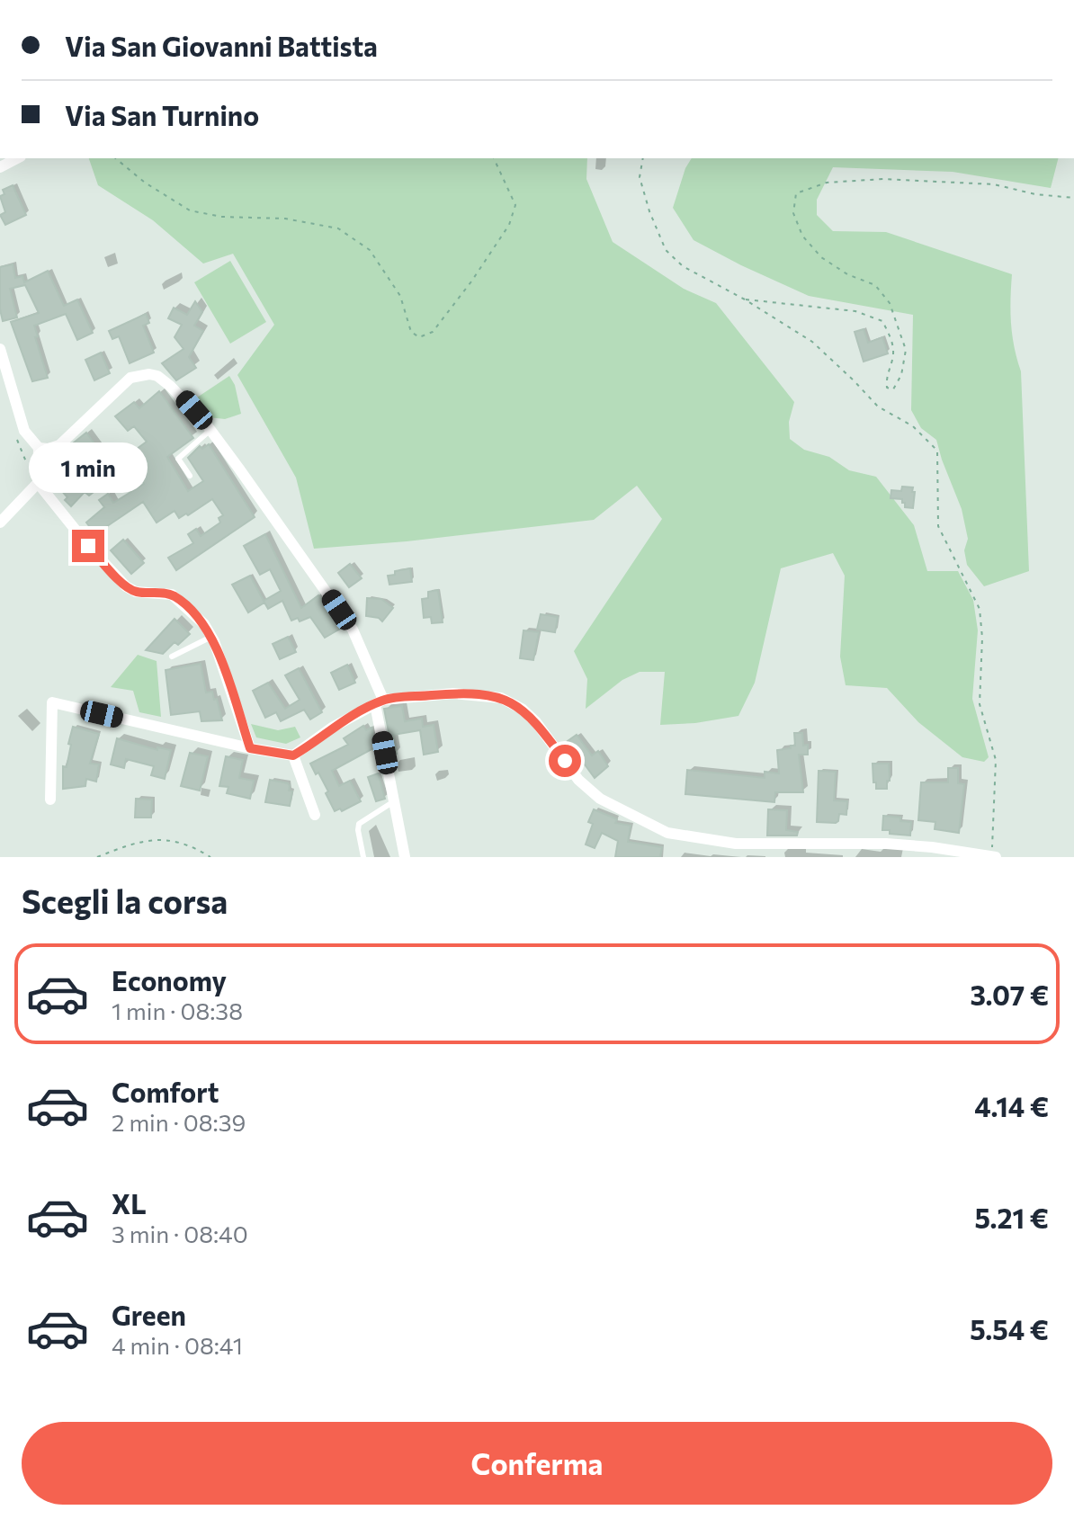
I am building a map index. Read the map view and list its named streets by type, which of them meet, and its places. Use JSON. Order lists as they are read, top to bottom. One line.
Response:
{"page":{"banner":["Via San Giovanni Battista","Via San Turnino"],"bubble":"1 min","heading":"Scegli la corsa","list":[{"name":"Economy","note":"1 min · 08:38","value":"3.07 €"},{"name":"Comfort","note":"2 min · 08:39","value":"4.14 €"},{"name":"XL","note":"3 min · 08:40","value":"5.21 €"},{"name":"Green","note":"4 min · 08:41","value":"5.54 €"}],"buttons":"Conferma"}}
